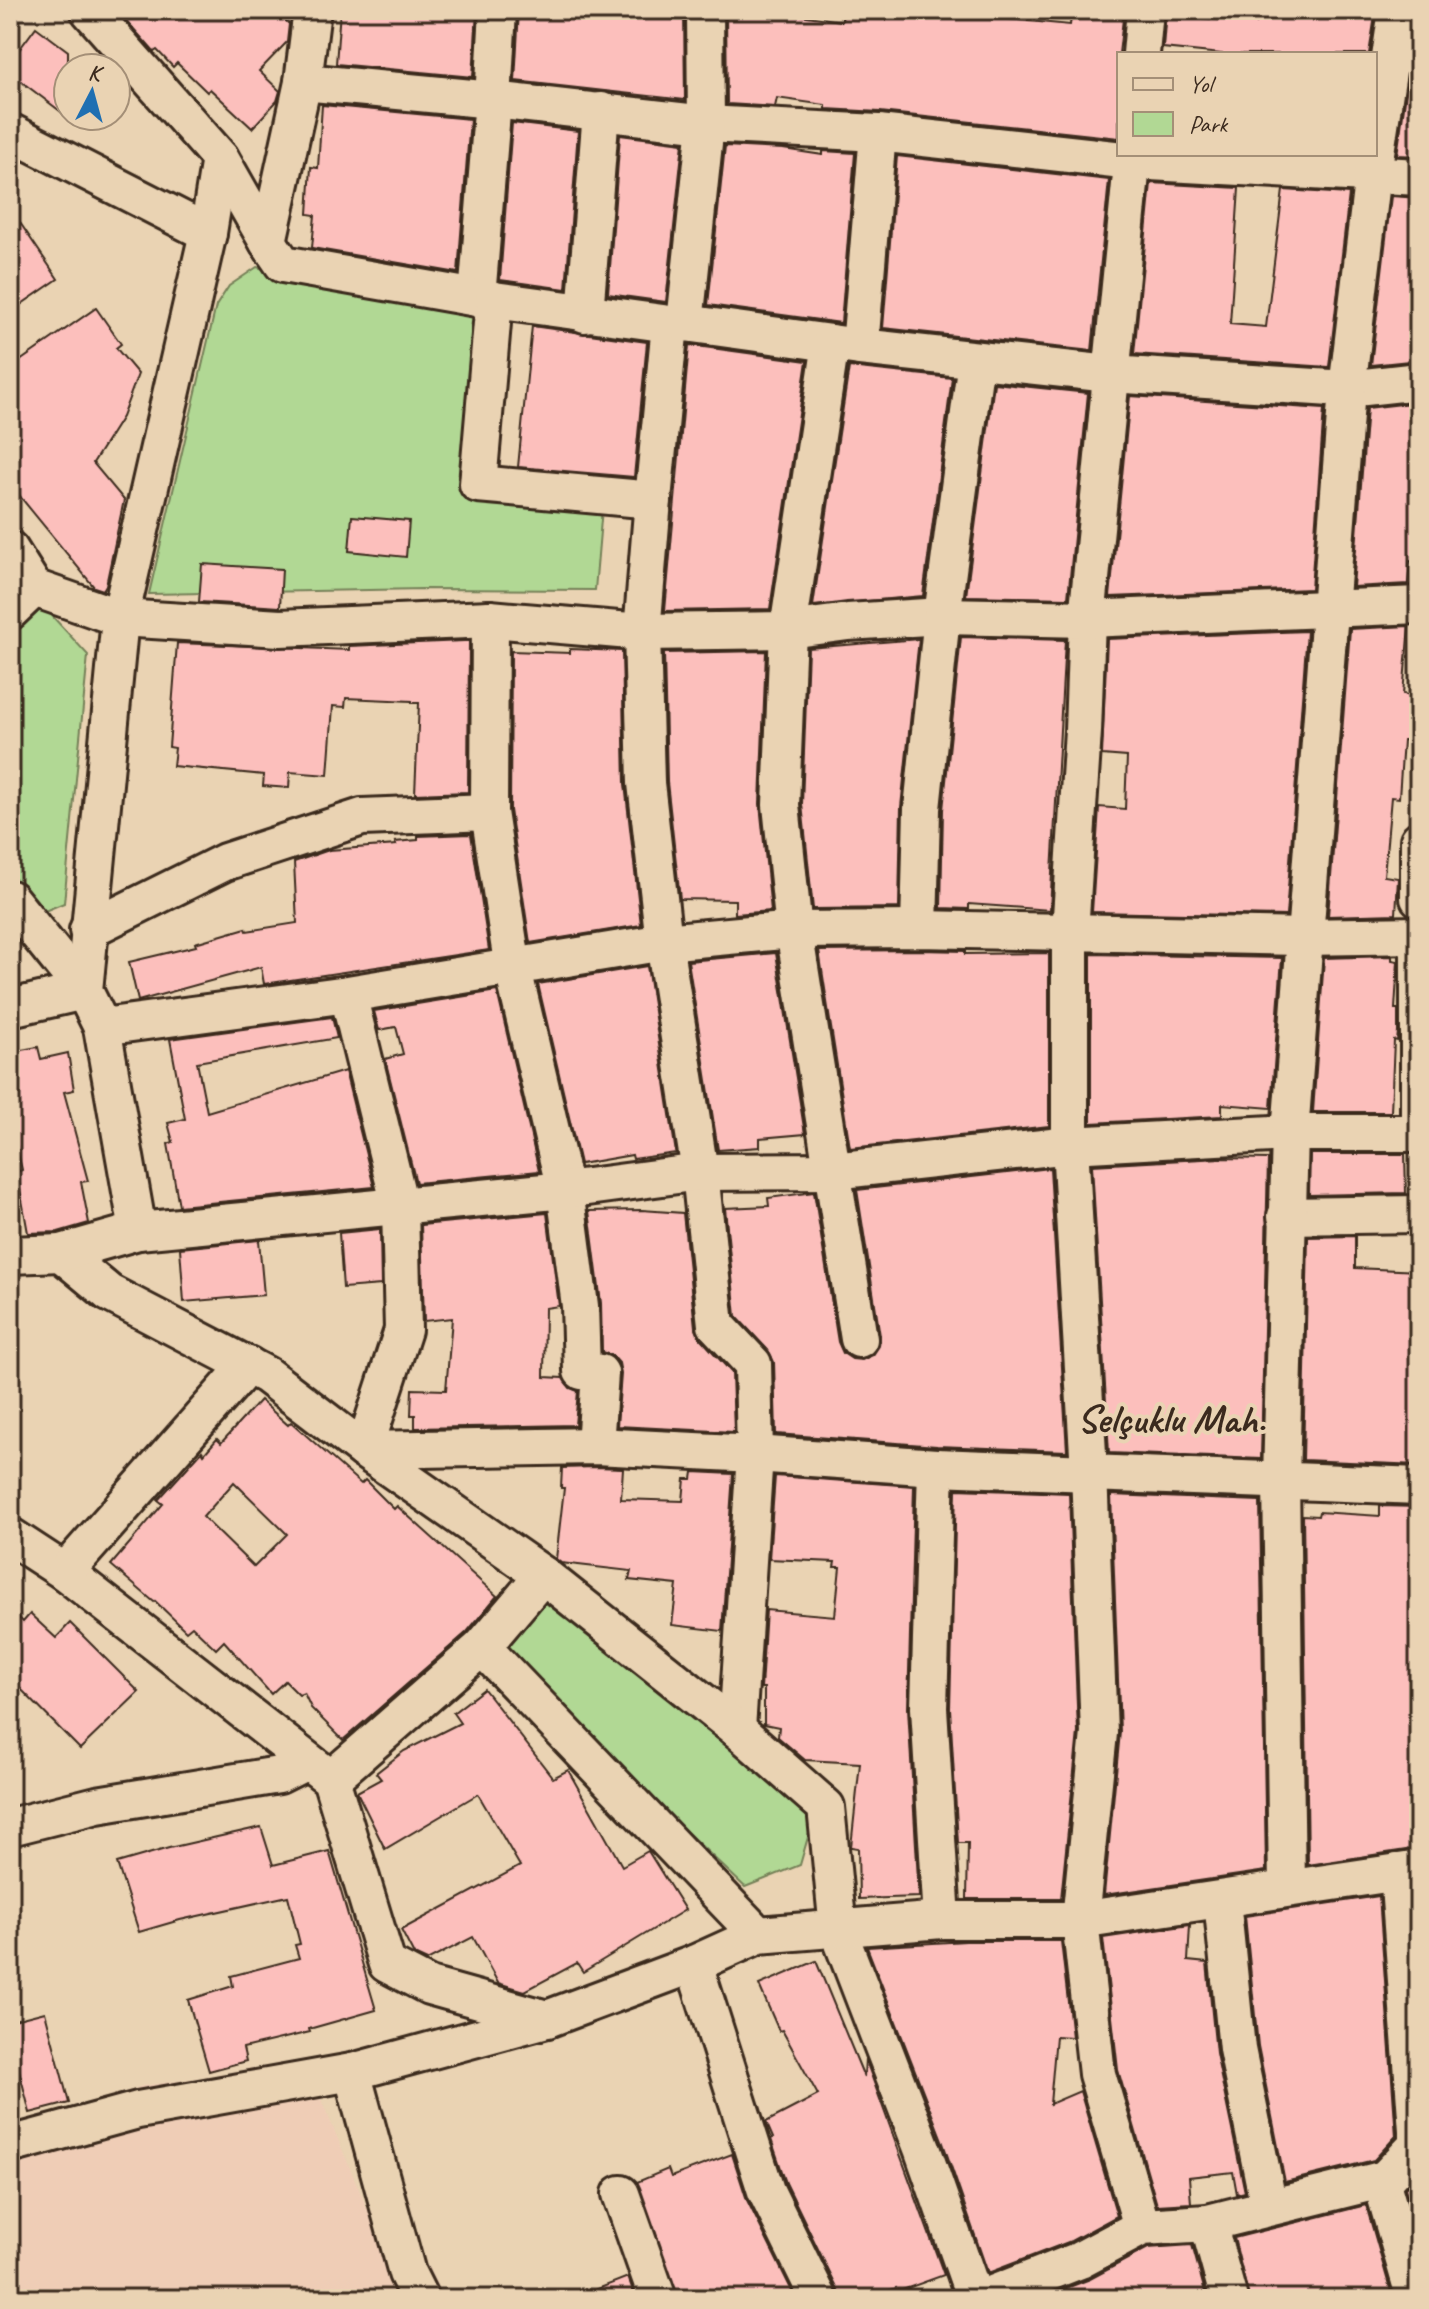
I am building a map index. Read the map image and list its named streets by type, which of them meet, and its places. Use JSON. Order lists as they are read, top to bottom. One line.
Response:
{"districts":["Selçuklu Mah."],"legend":["Yol","Park"],"north":"top"}
